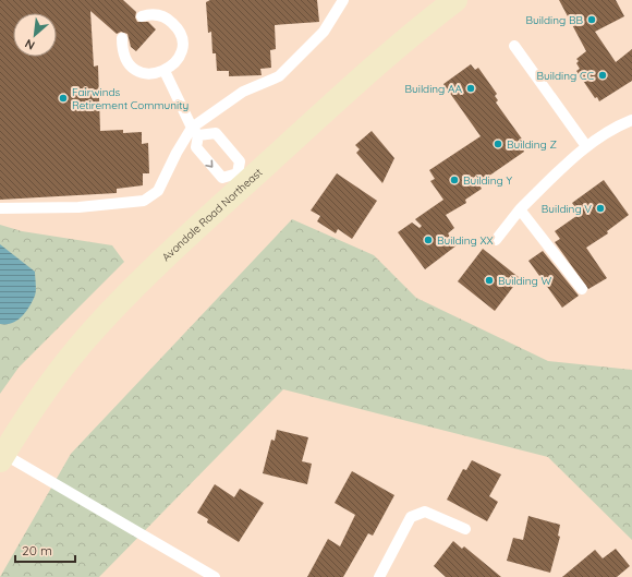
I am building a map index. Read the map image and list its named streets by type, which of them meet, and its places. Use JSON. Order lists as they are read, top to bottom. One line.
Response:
{"streets":{"main road":["Avondale Road Northeast"]},"places":["Building BB","Building CC","Building AA","Fairwinds Retirement Community","Building Z","Building Y","Building V","Building XX","Building W"],"scale_bar":"20 m","north":"bottom left"}
